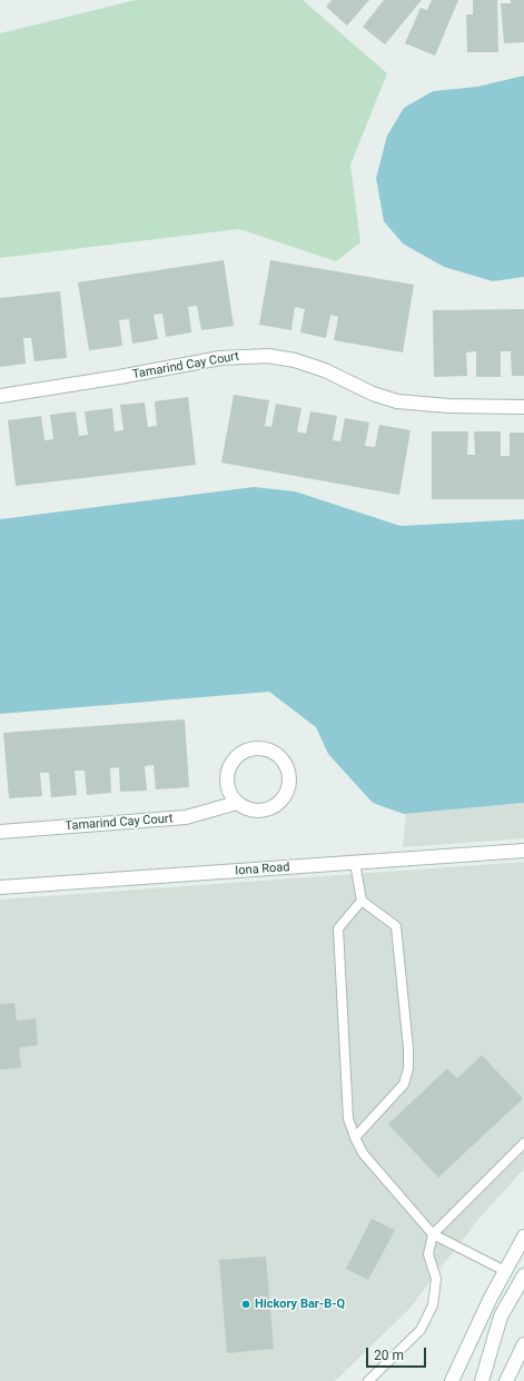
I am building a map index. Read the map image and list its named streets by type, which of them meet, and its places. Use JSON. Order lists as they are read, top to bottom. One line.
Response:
{"streets":{"street":["Tamarind Cay Court","Iona Road"]},"places":["Hickory Bar-B-Q"],"scale_bar":"20 m"}
